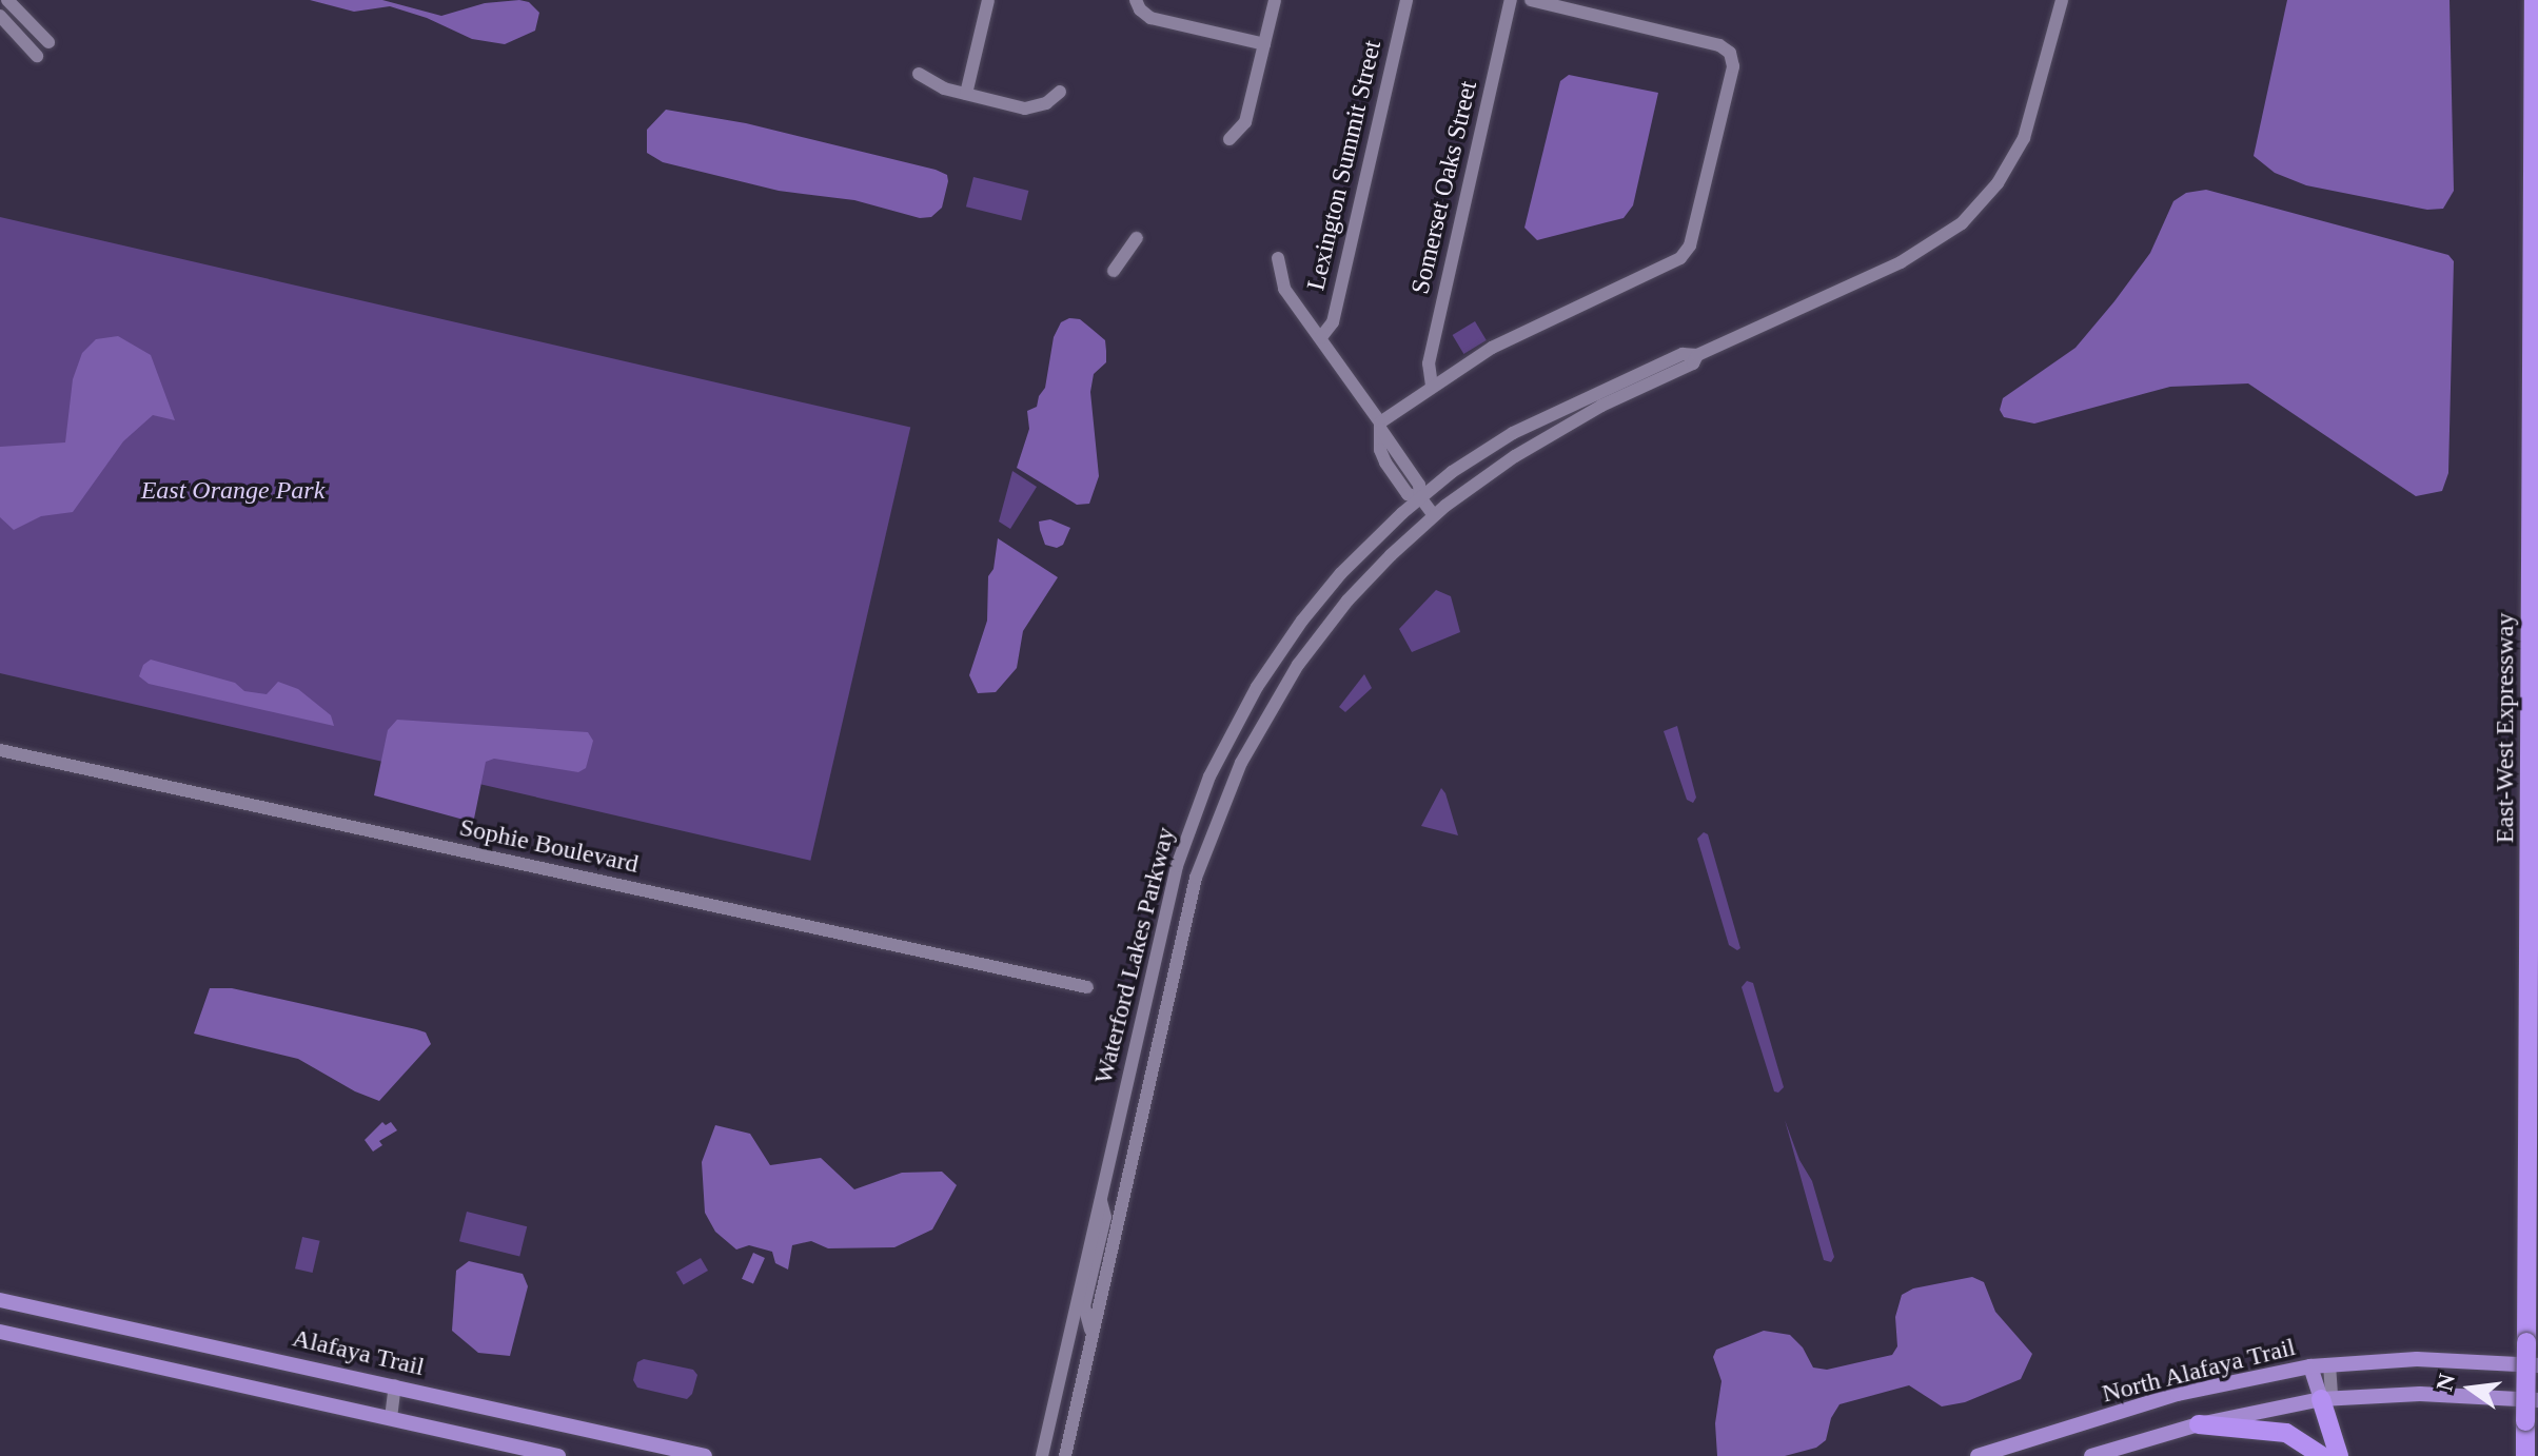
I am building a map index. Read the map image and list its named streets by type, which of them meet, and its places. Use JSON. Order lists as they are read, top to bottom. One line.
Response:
{"streets":{"highway":["East-West Expressway"],"main road":["Alafaya Trail","North Alafaya Trail"],"street":["Lexington Summit Street","Somerset Oaks Street","Sophie Boulevard","Waterford Lakes Parkway"]},"parks":["East Orange Park"],"north":"left"}
